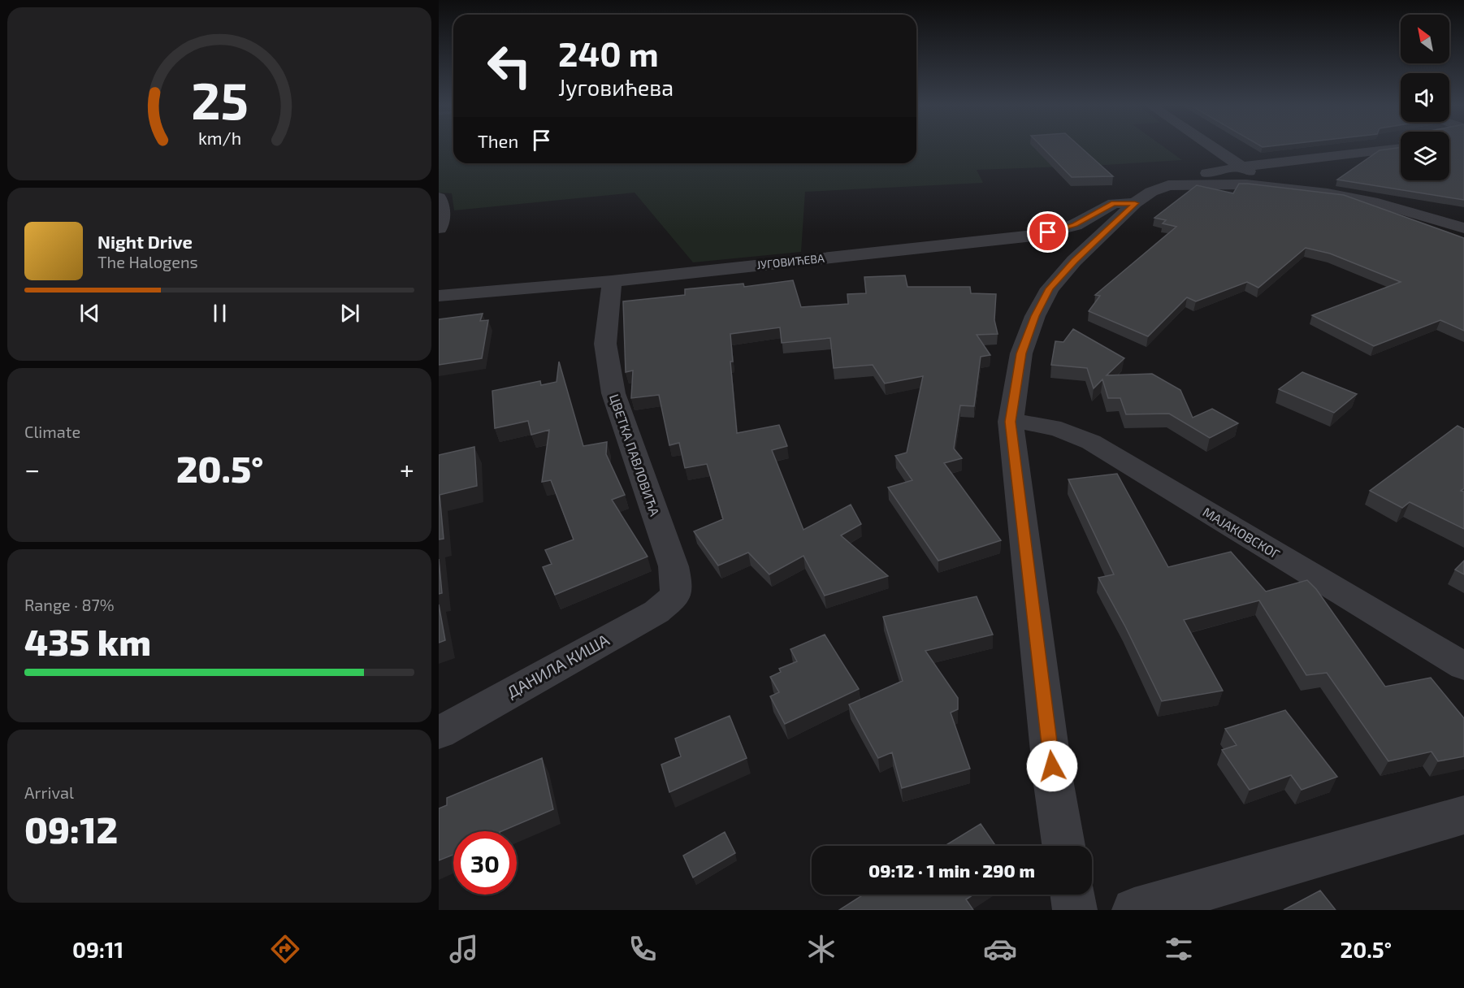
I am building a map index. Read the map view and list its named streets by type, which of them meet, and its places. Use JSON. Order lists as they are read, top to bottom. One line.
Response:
{"streets":{"street":["ЈУГОВИЋЕВА","ЦВЕТКА ПАВЛОВИЋА","МАЈАКОВСКОГ","ДАНИЛА КИША"]},"crossings":[["ЈУГОВИЋЕВА","ЦВЕТКА ПАВЛОВИЋА"],["ЦВЕТКА ПАВЛОВИЋА","ДАНИЛА КИША"]],"north":"top left","page":{"turn":["240 m","Југовићева"],"then":"Then","song":["Night Drive","The Halogens"],"tile":["Climate",["Range · 87%","435 km"],["Arrival","09:12"]],"heat":["−","20.5°","+"],"limit":"30","trip":"09:12 · 1 min · 290 m","tabs":["09:11","20.5°"],"gauge":["25","km/h"]}}
